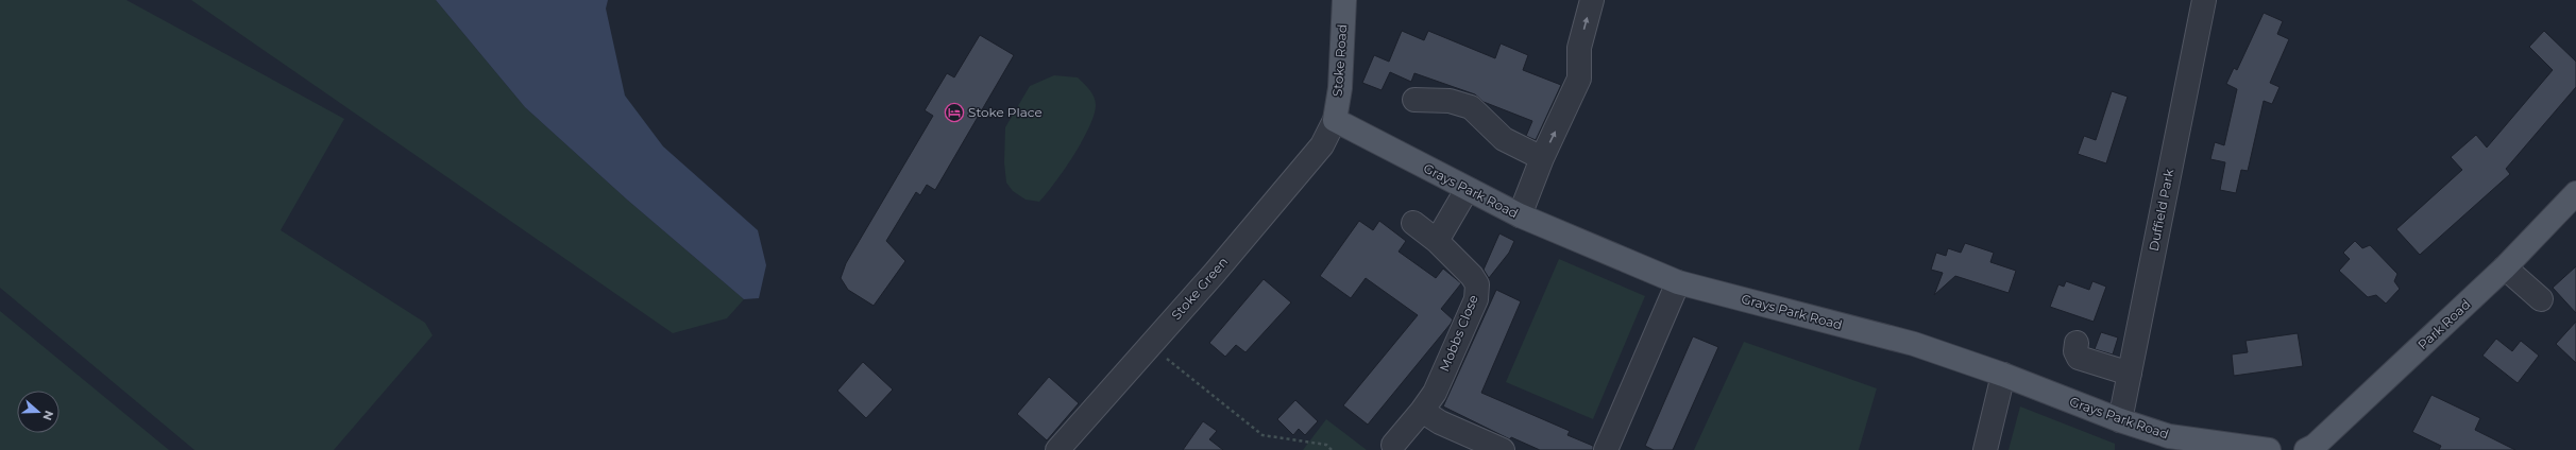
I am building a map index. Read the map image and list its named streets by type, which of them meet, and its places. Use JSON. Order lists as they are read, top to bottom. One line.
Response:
{"streets":{"main road":["Stoke Road","Grays Park Road","Park Road"],"street":["Duffield Park","Stoke Green","Mobbs Close"]},"crossings":[["Stoke Road","Grays Park Road"],["Stoke Road","Stoke Green"],["Grays Park Road","Duffield Park"],["Grays Park Road","Stoke Green"]],"places":{"hotel":["Stoke Place"]},"north":"right"}
